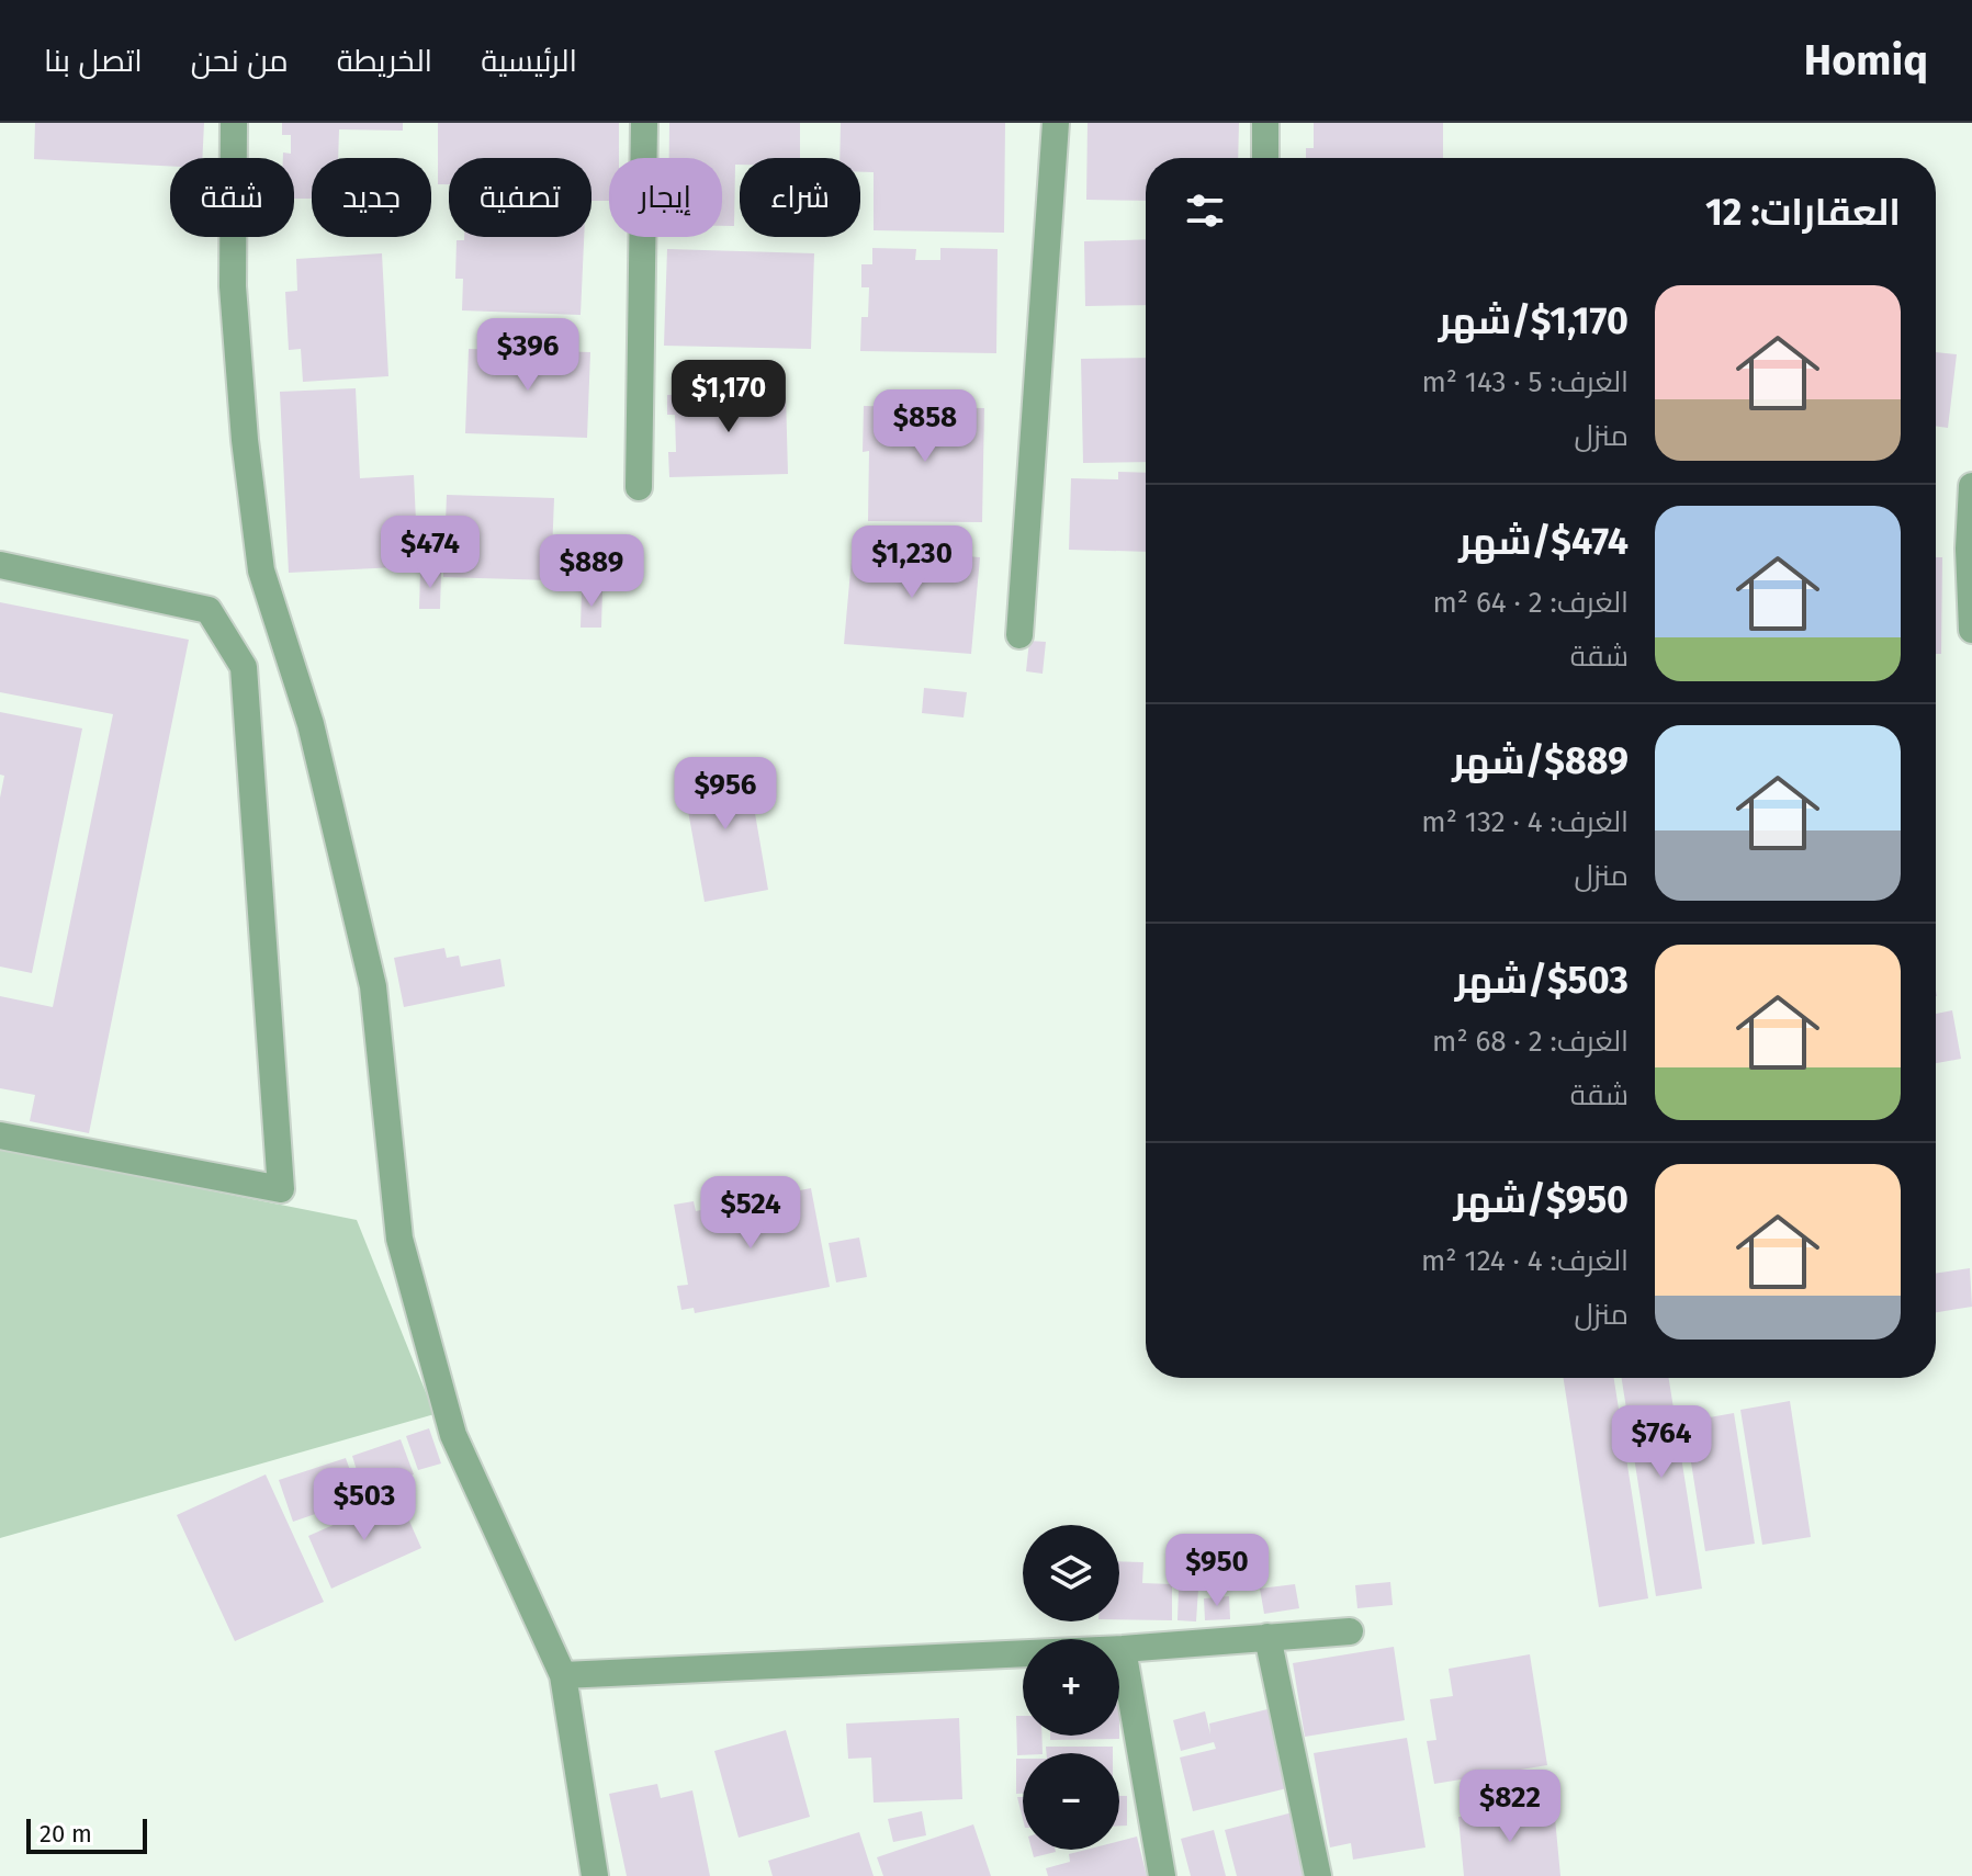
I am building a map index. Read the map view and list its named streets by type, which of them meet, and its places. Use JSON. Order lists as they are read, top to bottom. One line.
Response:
{"scale_bar":"20 m","page":{"header":"Homiq","nav":["الرئيسية","الخريطة","من نحن","اتصل بنا"],"chip":["شراء","إيجار","تصفية","جديد","شقة"],"heading":"العقارات: 12","list":[{"name":"$1,170/شهر","note":"الغرف: 5 · 143 m² · منزل"},{"name":"$474/شهر","note":"الغرف: 2 · 64 m² · شقة"},{"name":"$889/شهر","note":"الغرف: 4 · 132 m² · منزل"},{"name":"$503/شهر","note":"الغرف: 2 · 68 m² · شقة"},{"name":"$950/شهر","note":"الغرف: 4 · 124 m² · منزل"}],"price":["$396","$1,170","$858","$474","$1,230","$889","$956","$524","$764","$503","$950","$822"],"map_buttons":["+","−"],"scale":"20 m"}}
